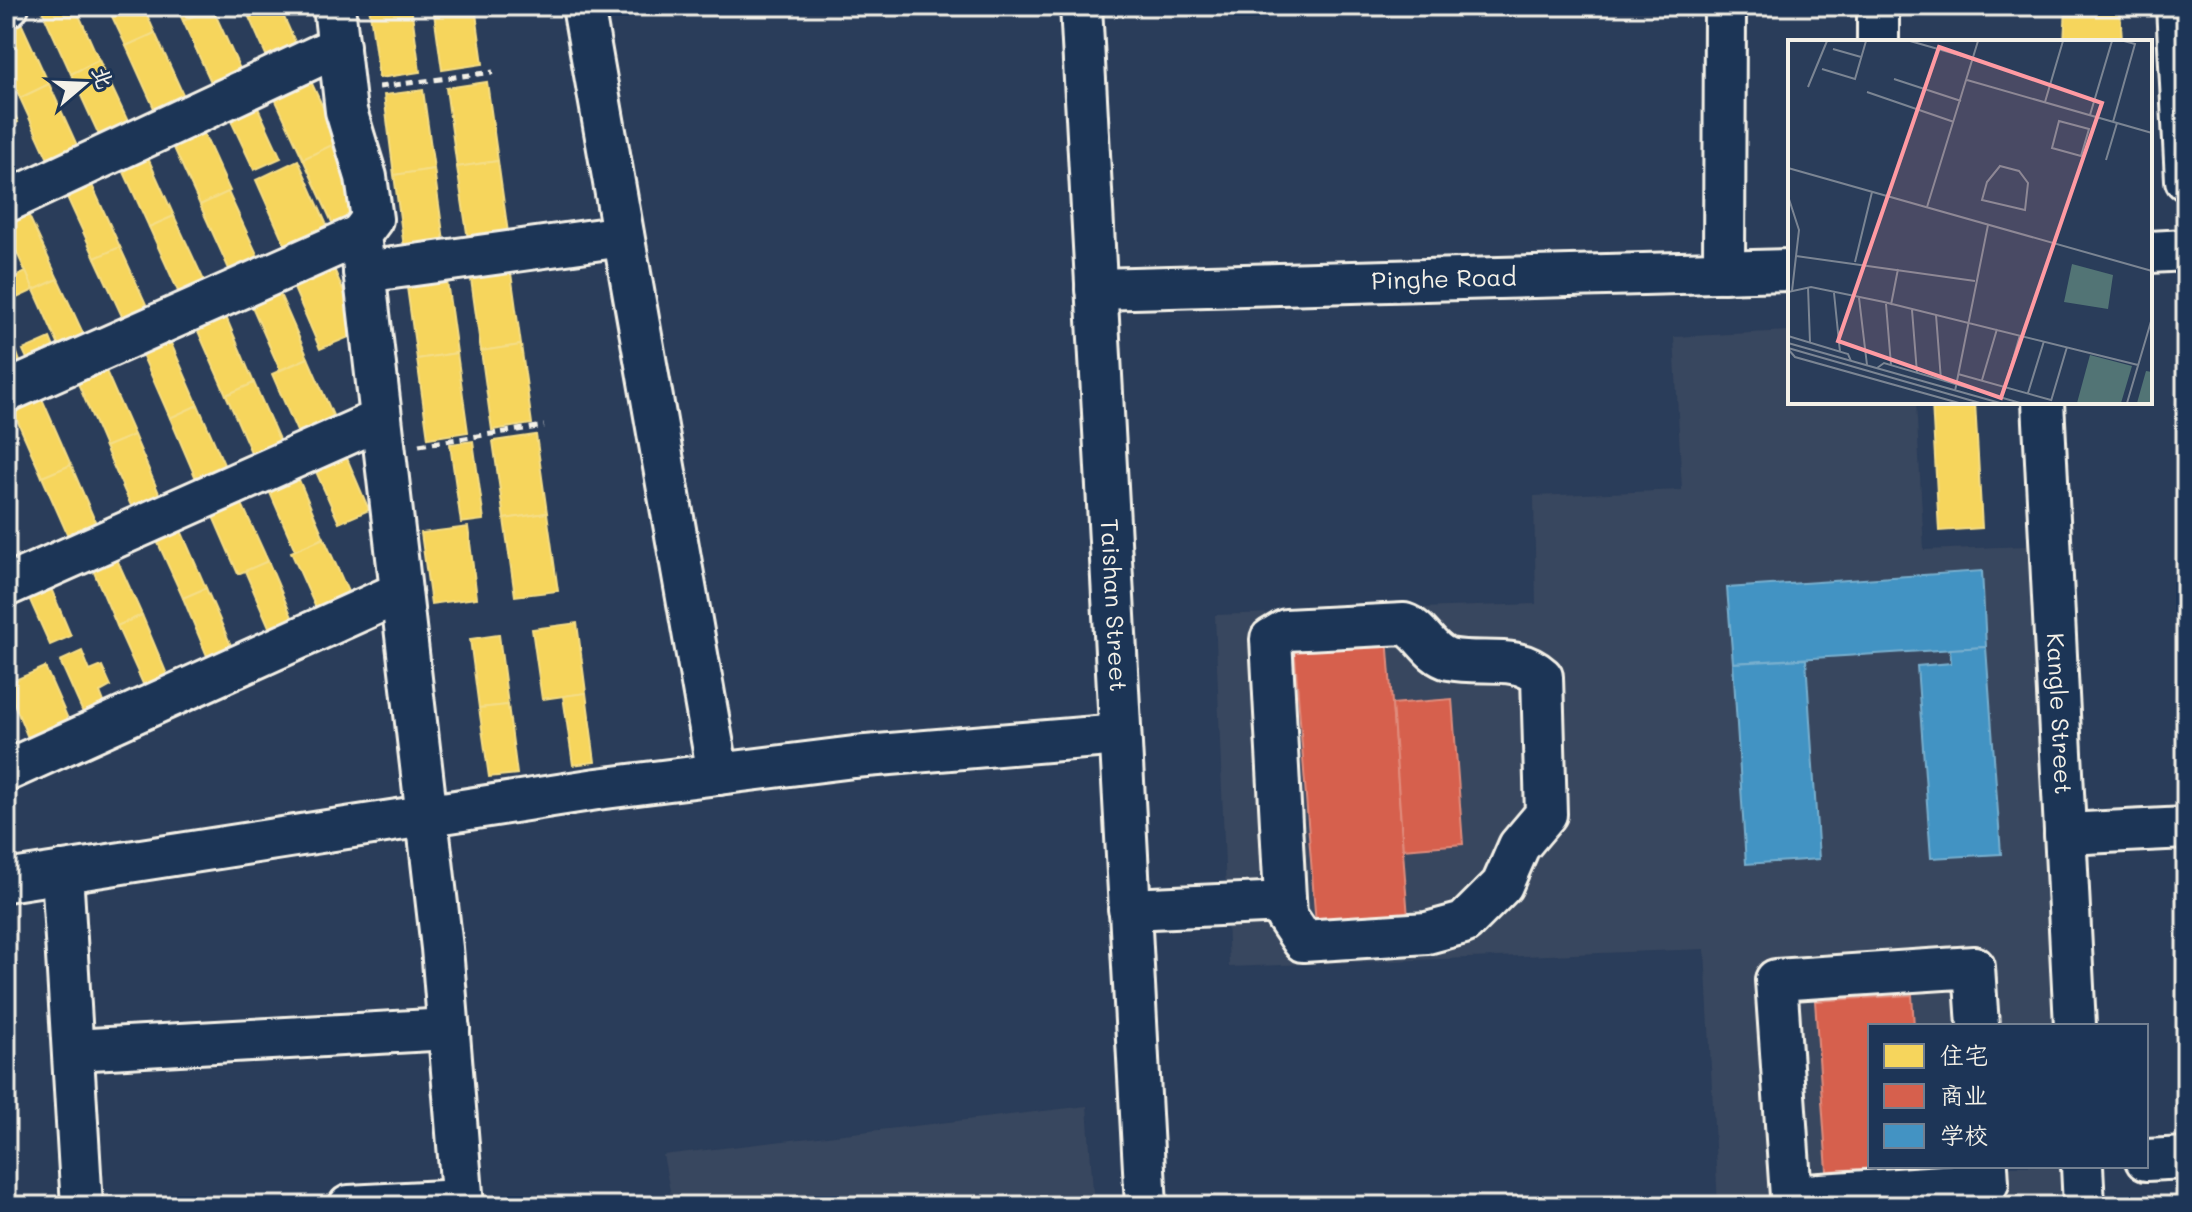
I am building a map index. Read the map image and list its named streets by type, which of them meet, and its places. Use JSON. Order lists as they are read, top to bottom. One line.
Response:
{"streets":{"street":["Pinghe Road","Taishan Street","Kangle Street"]},"crossings":[["Pinghe Road","Taishan Street"]],"legend":["住宅","商业","学校"],"north":"right"}
